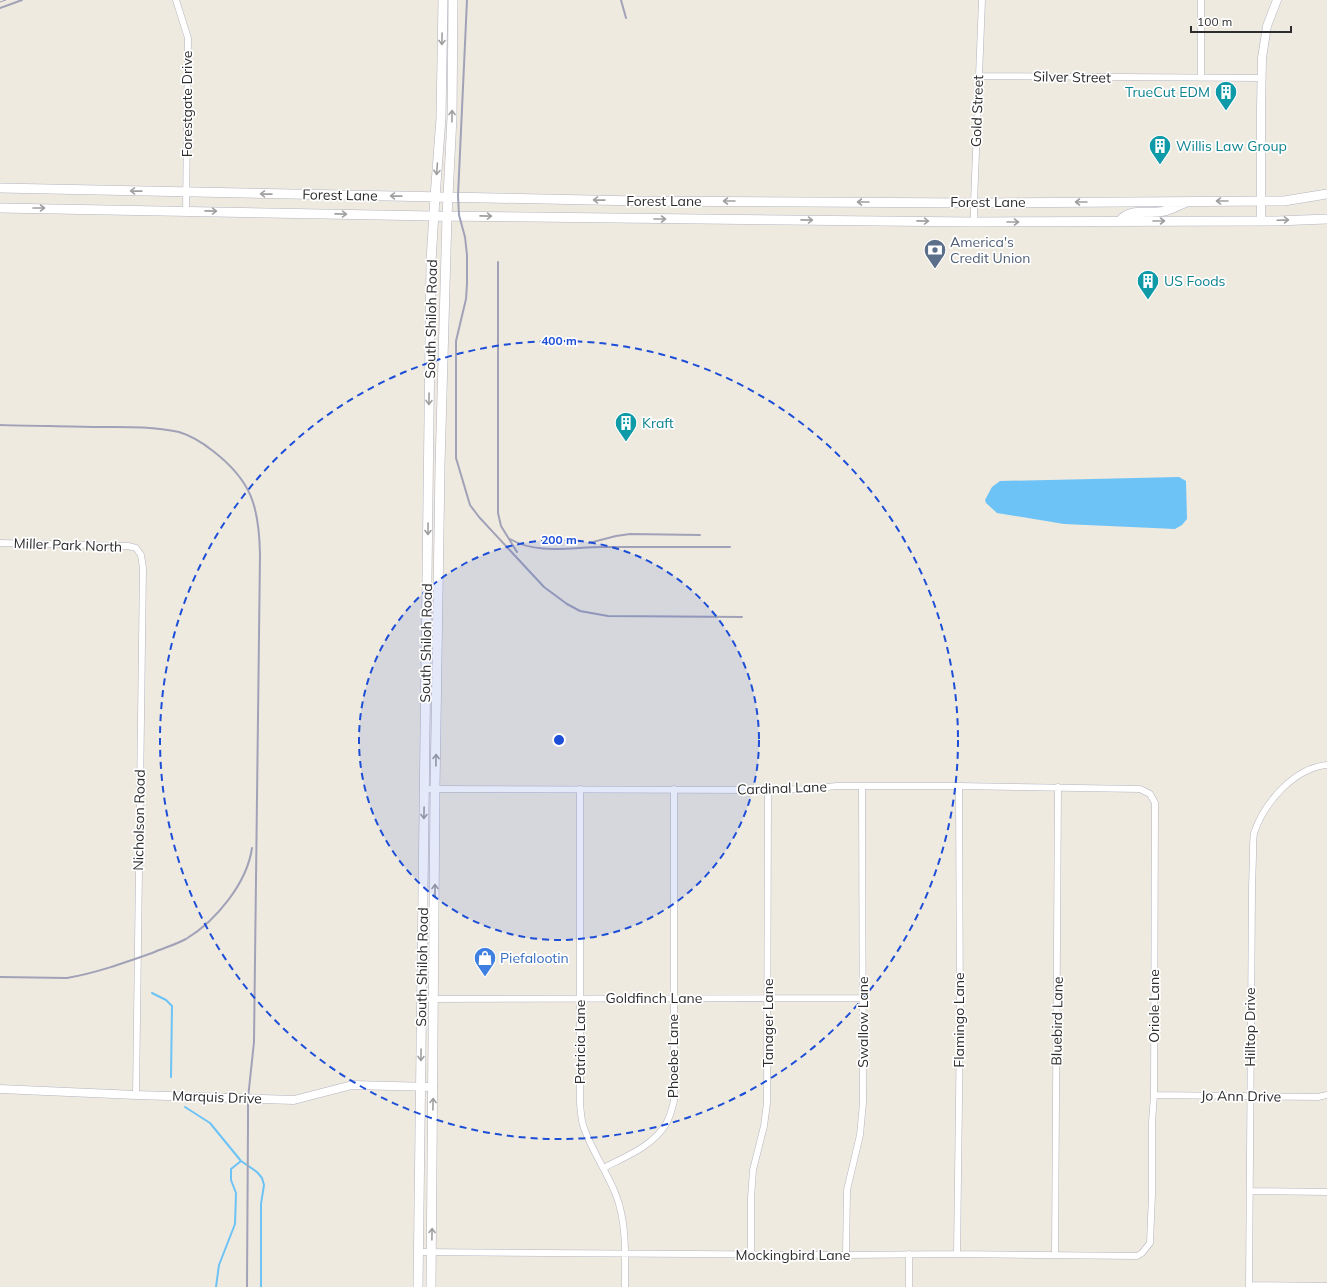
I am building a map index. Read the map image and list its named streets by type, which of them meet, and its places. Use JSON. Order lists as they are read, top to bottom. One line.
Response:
{"streets":{"main road":["Forest Lane","South Shiloh Road"],"street":["Silver Street","Forestgate Drive","Gold Street","Miller Park North","Cardinal Lane","Nicholson Road","Goldfinch Lane","Oriole Lane","Flamingo Lane","Bluebird Lane","Swallow Lane","Tanager Lane","Hilltop Drive","Patricia Lane","Phoebe Lane","Jo Ann Drive","Marquis Drive","Mockingbird Lane"]},"crossings":[["Silver Street","Gold Street"],["Forestgate Drive","Forest Lane"],["Gold Street","Forest Lane"],["Forest Lane","South Shiloh Road"],["South Shiloh Road","Cardinal Lane"],["South Shiloh Road","Goldfinch Lane"],["South Shiloh Road","Marquis Drive"],["South Shiloh Road","Mockingbird Lane"],["Miller Park North","Nicholson Road"],["Cardinal Lane","Oriole Lane"],["Cardinal Lane","Flamingo Lane"],["Cardinal Lane","Bluebird Lane"],["Cardinal Lane","Swallow Lane"],["Cardinal Lane","Tanager Lane"],["Cardinal Lane","Patricia Lane"],["Cardinal Lane","Phoebe Lane"],["Nicholson Road","Marquis Drive"],["Goldfinch Lane","Swallow Lane"],["Goldfinch Lane","Tanager Lane"],["Goldfinch Lane","Patricia Lane"],["Goldfinch Lane","Phoebe Lane"],["Oriole Lane","Jo Ann Drive"],["Oriole Lane","Mockingbird Lane"],["Flamingo Lane","Mockingbird Lane"],["Bluebird Lane","Mockingbird Lane"],["Swallow Lane","Mockingbird Lane"],["Tanager Lane","Mockingbird Lane"],["Hilltop Drive","Jo Ann Drive"],["Patricia Lane","Phoebe Lane"],["Patricia Lane","Mockingbird Lane"]],"places":{"building":["TrueCut EDM","Willis Law Group","US Foods","Kraft"],"bank":["America's Credit Union"],"shop":["Piefalootin"]},"scale_bar":"100 m","rings":["400 m","200 m"]}
